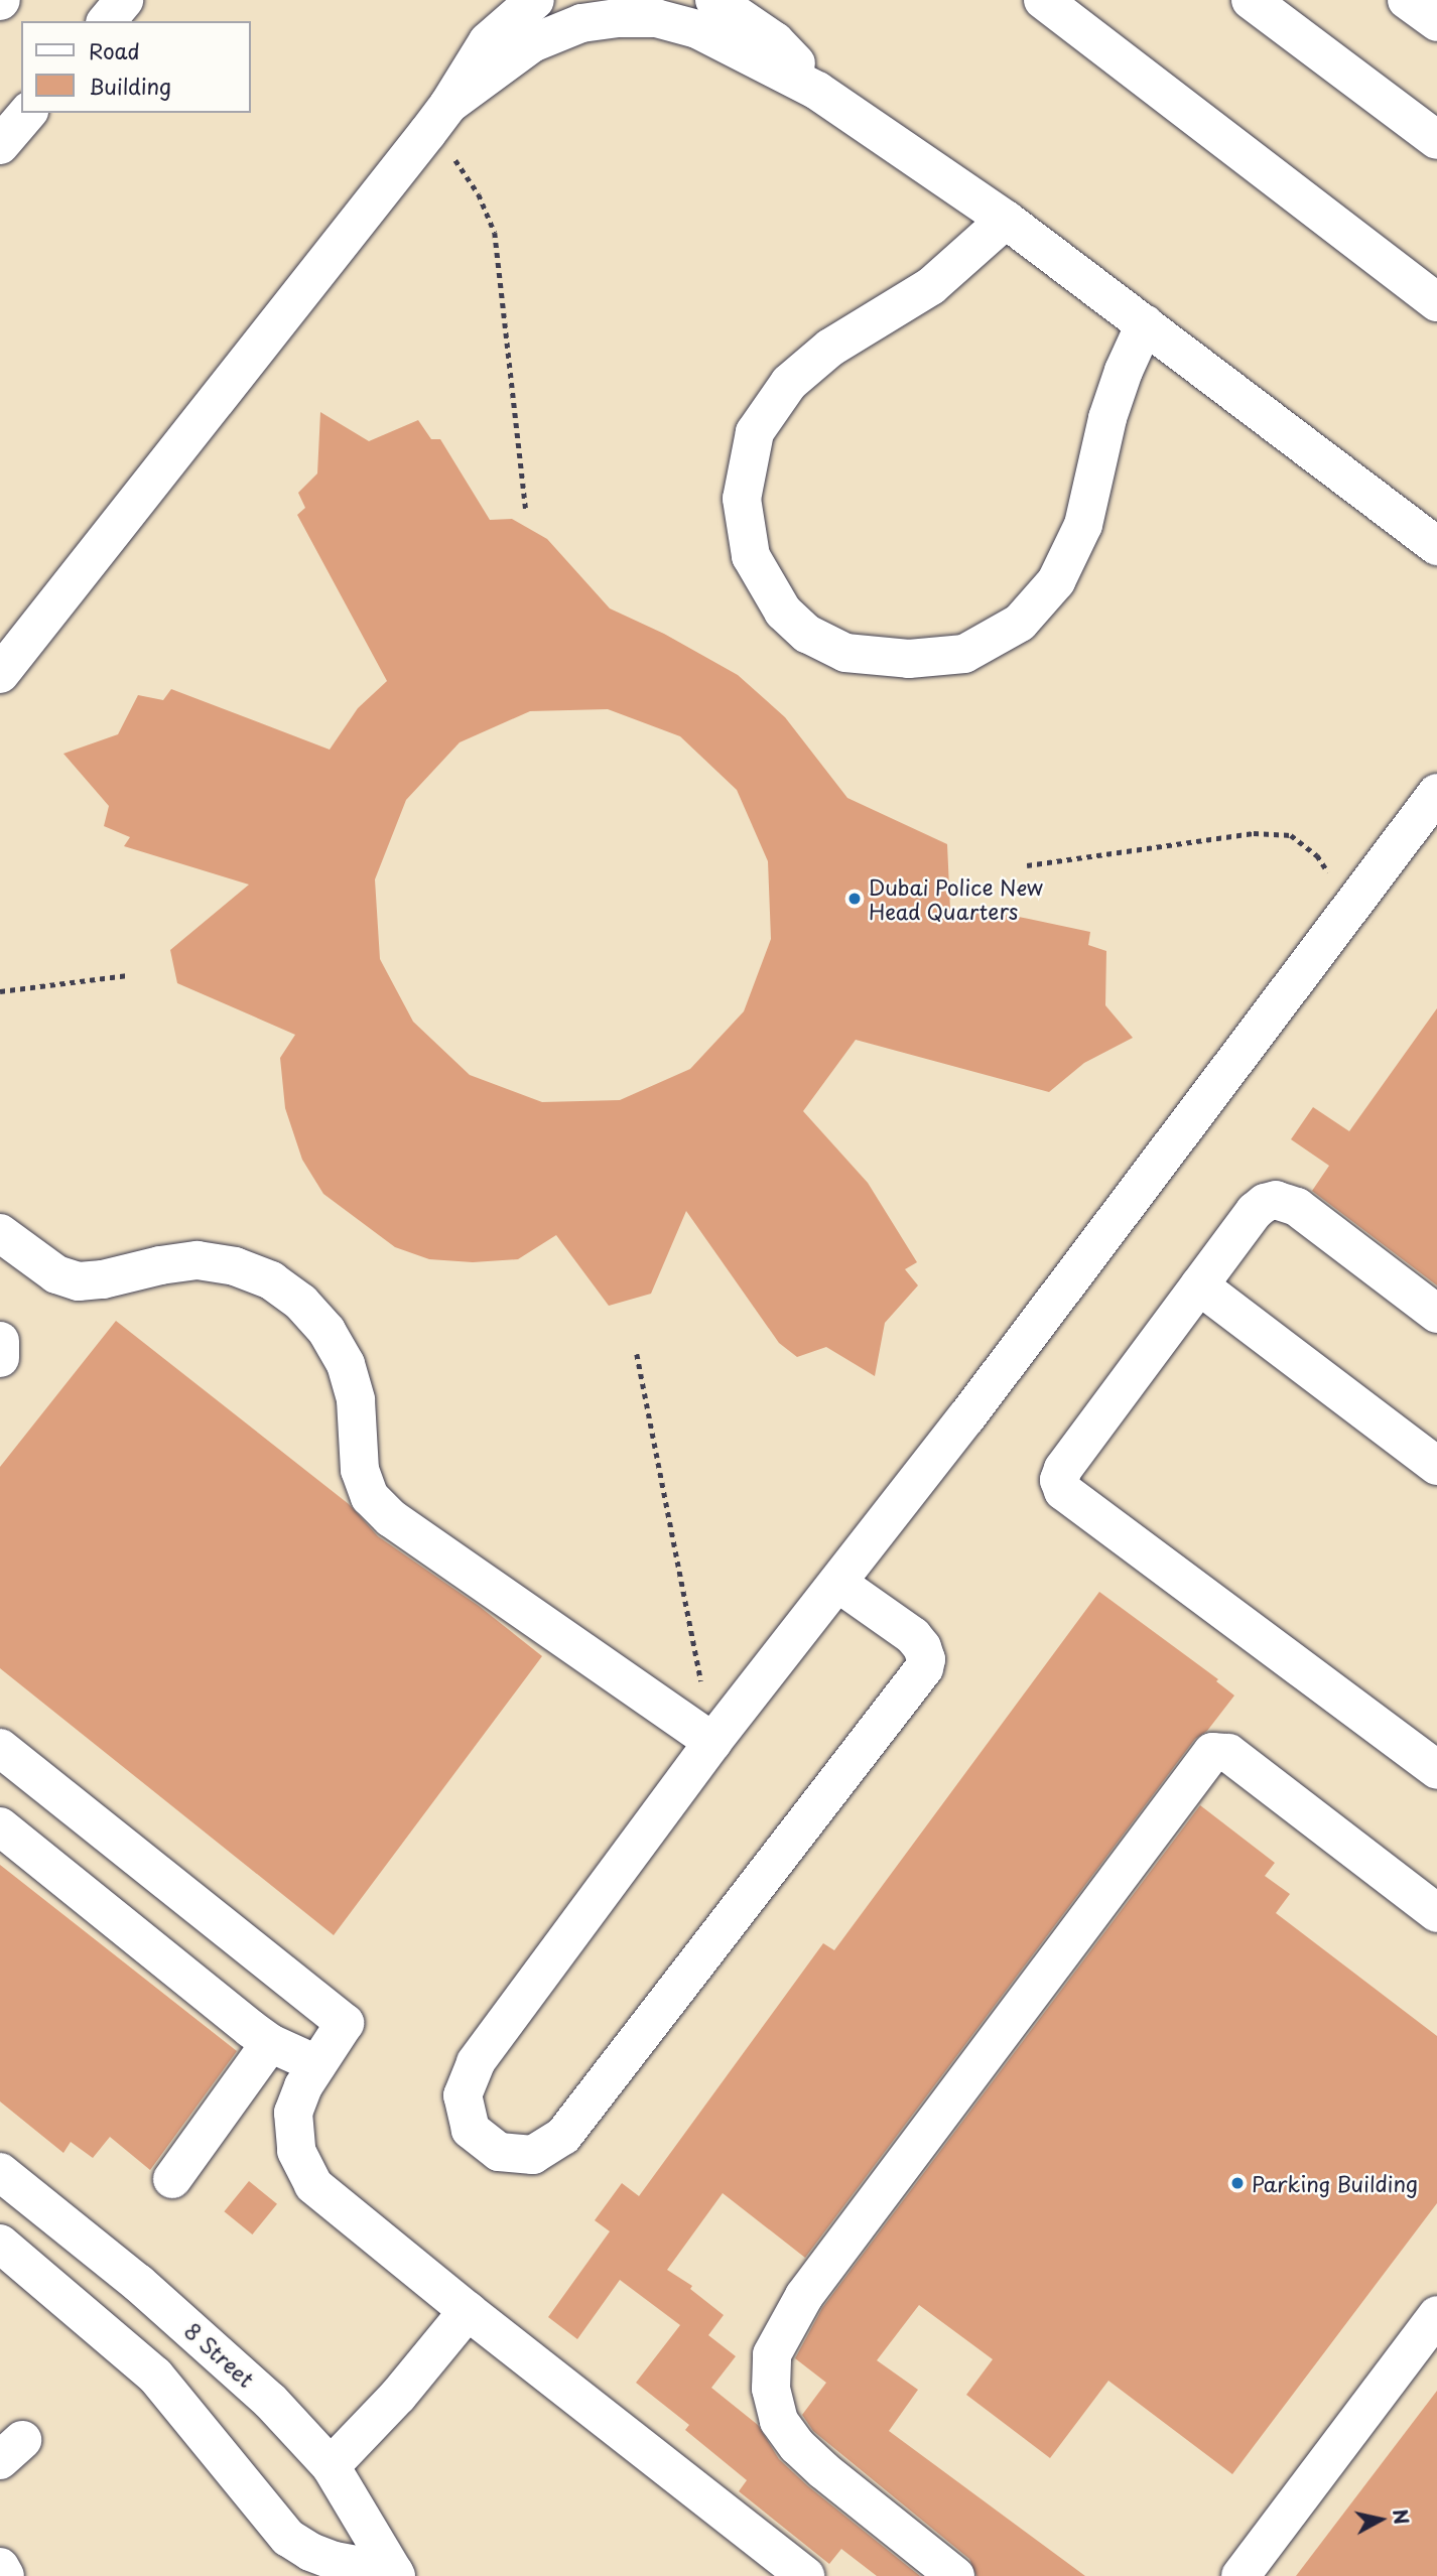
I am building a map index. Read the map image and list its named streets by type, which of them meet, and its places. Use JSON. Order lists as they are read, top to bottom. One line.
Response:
{"streets":{"street":["8 Street"]},"places":["Dubai Police New Head Quarters","Parking Building"],"legend":["Road","Building"],"north":"right"}
